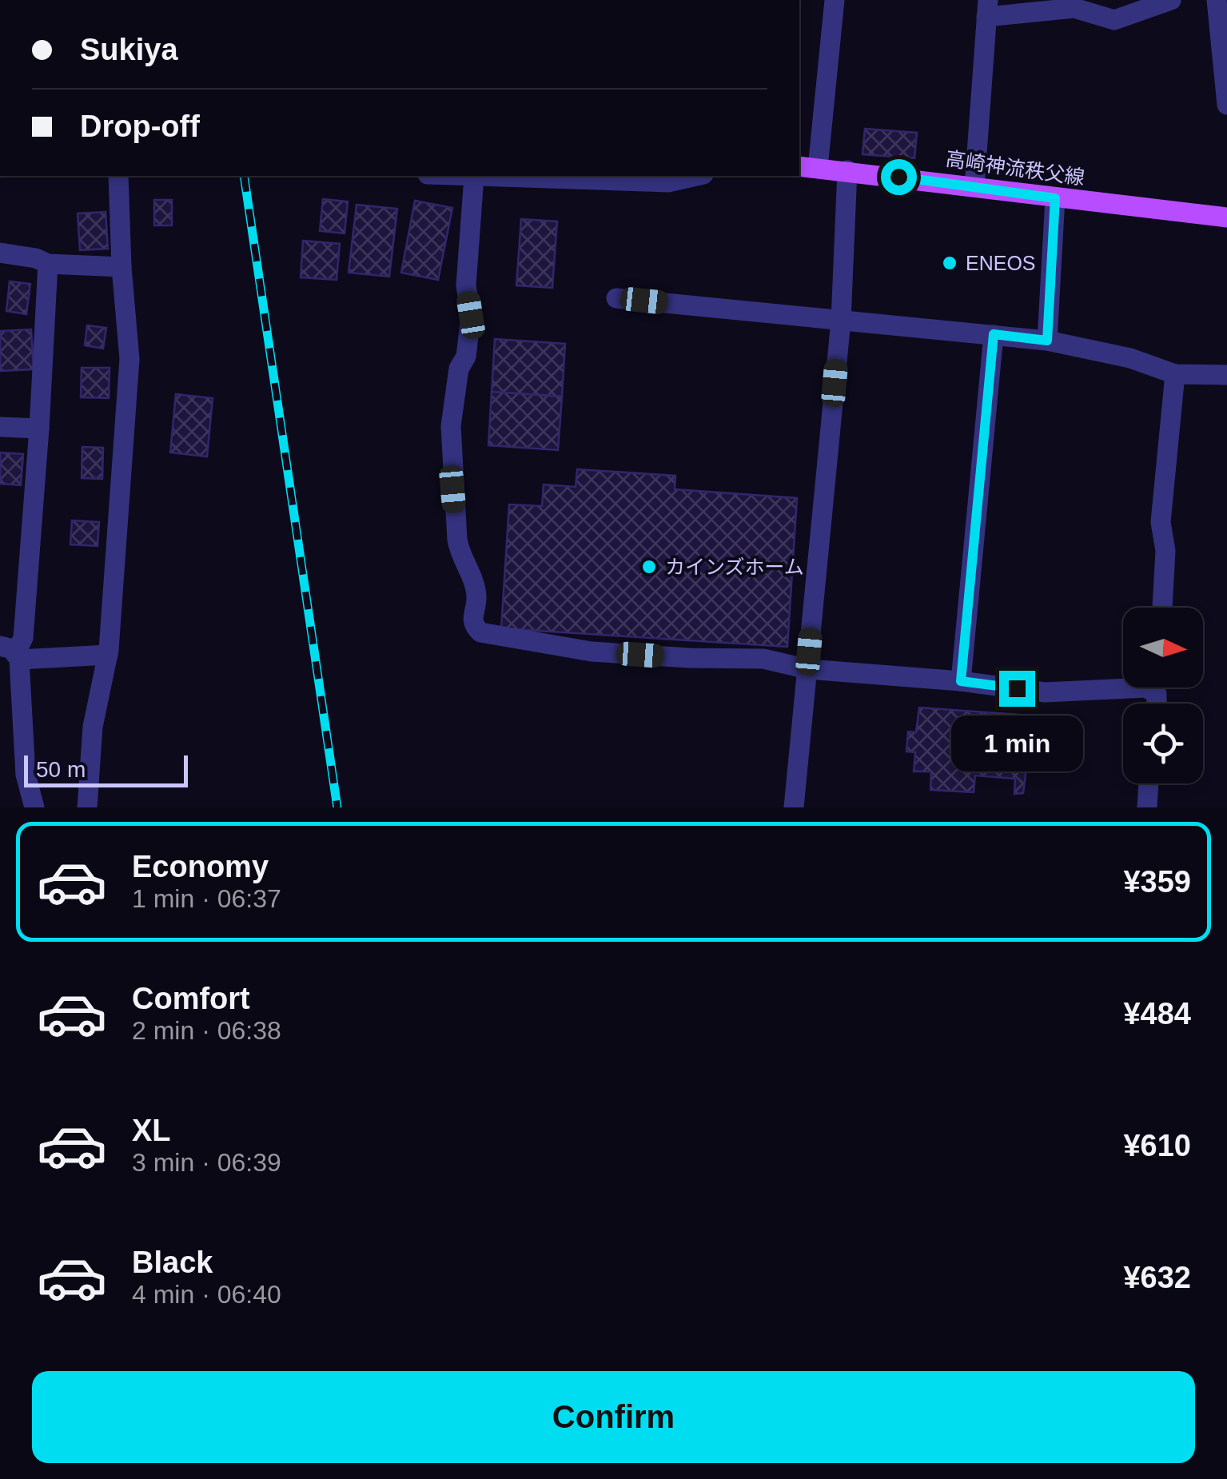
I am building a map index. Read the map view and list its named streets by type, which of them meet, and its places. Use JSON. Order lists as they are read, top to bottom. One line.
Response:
{"streets":{"main road":["高崎神流秩父線"]},"places":["ENEOS","カインズホーム"],"scale_bar":"50 m","north":"right","page":{"banner":["Sukiya","Drop-off"],"bubble":"1 min","scale":"50 m","list":[{"name":"Economy","note":"1 min · 06:37","value":"¥359"},{"name":"Comfort","note":"2 min · 06:38","value":"¥484"},{"name":"XL","note":"3 min · 06:39","value":"¥610"},{"name":"Black","note":"4 min · 06:40","value":"¥632"}],"buttons":"Confirm"}}
